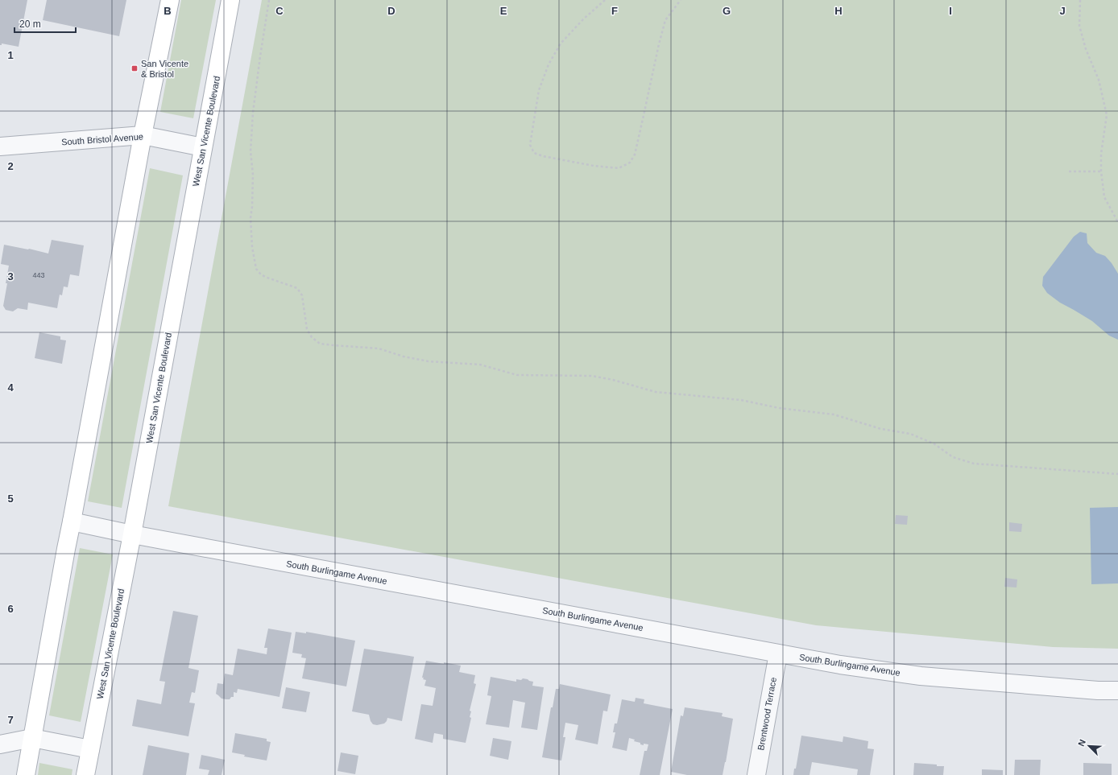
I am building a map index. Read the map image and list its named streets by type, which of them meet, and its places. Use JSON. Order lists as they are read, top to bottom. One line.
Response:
{"streets":{"main road":["West San Vicente Boulevard"],"street":["South Bristol Avenue","South Burlingame Avenue","Brentwood Terrace"]},"crossings":[["West San Vicente Boulevard","South Bristol Avenue"],["West San Vicente Boulevard","South Burlingame Avenue"],["South Burlingame Avenue","Brentwood Terrace"]],"places":{"transit":["San Vicente & Bristol"]},"house_numbers":["443"],"scale_bar":"20 m","north":"top left","grid":{"columns":["B","C","D","E","F","G","H","I","J"],"rows":["1","2","3","4","5","6","7"]}}
